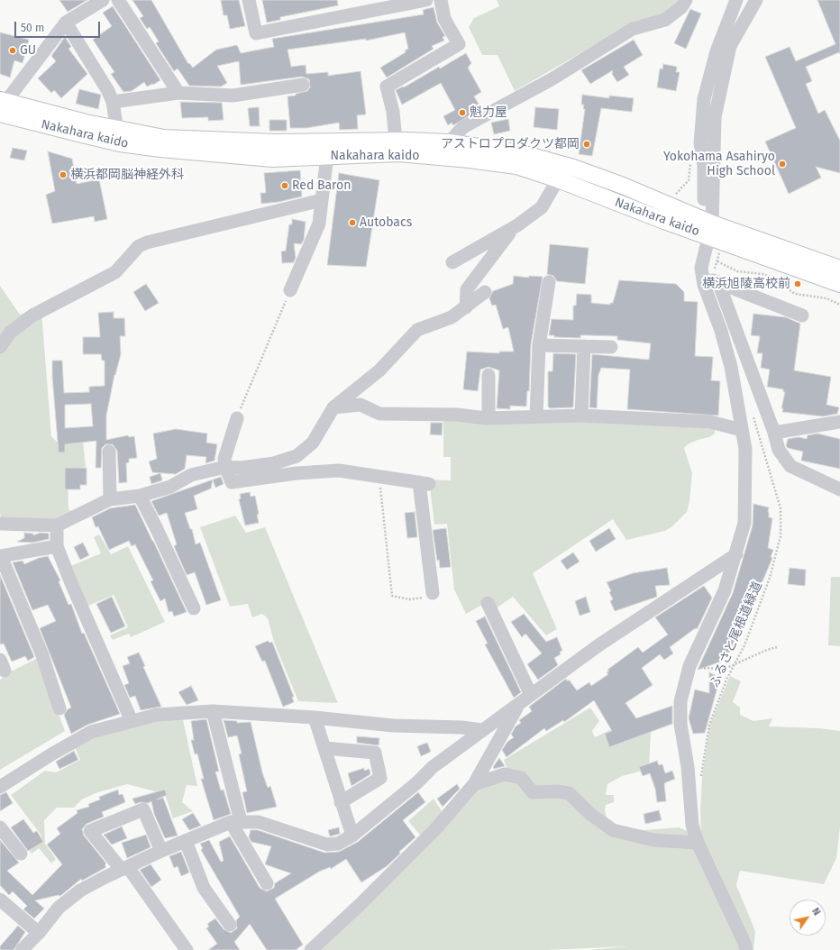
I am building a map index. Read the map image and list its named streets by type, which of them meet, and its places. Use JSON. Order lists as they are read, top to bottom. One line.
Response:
{"streets":{"main road":["Nakahara kaido"],"path":["ふるさと尾根道緑道"]},"places":["GU","魁力屋","アストロプロダクツ都岡","Yokohama Asahiryo High School","横浜都岡脳神経外科","Red Baron","Autobacs","横浜旭陵高校前"],"scale_bar":"50 m","north":"top right"}
